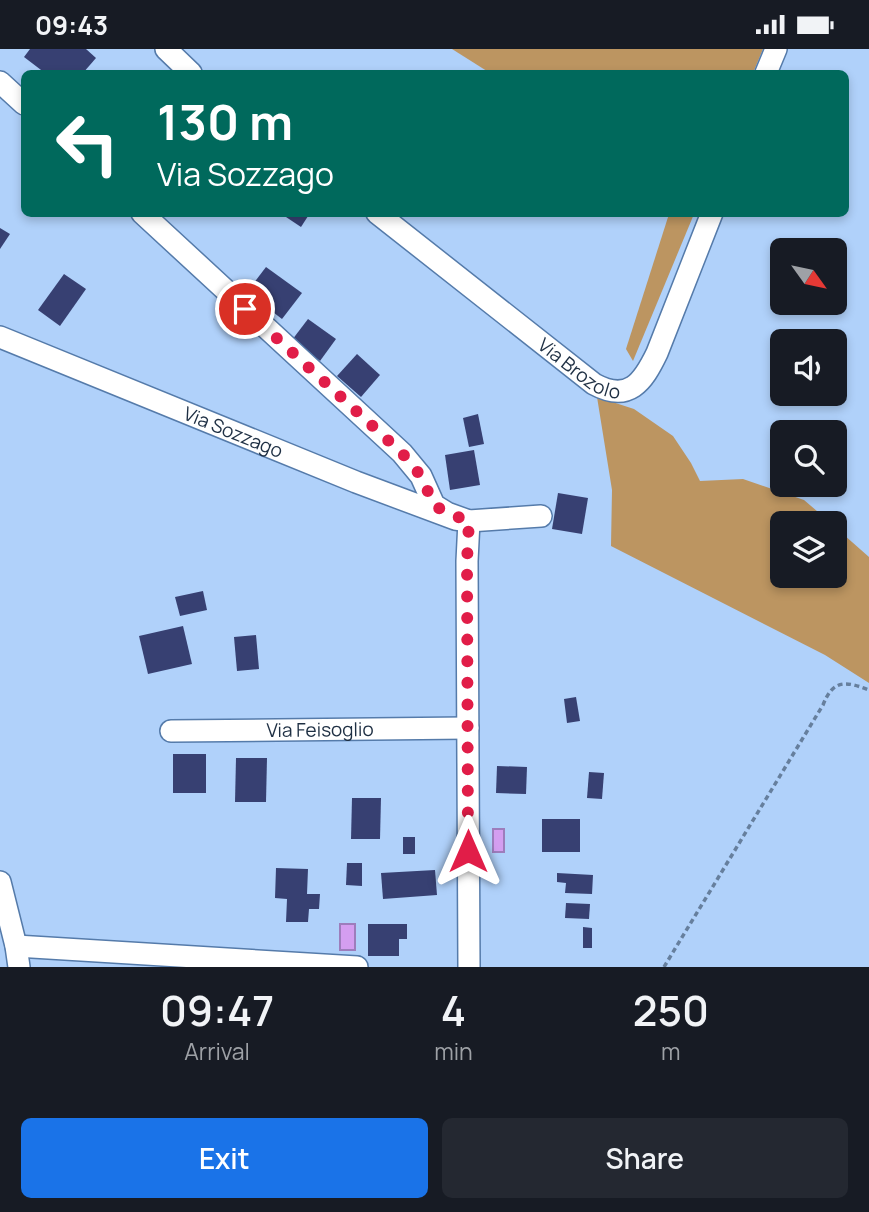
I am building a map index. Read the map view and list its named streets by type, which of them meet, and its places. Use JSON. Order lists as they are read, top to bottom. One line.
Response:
{"streets":{"street":["Via Brozolo","Via Sozzago","Via Feisoglio"]},"north":"bottom right","page":{"status":"09:43","turn":["130 m","Via Sozzago"],"eta":["09:47","Arrival","4","min","250","m"],"buttons":["Exit","Share"]}}
